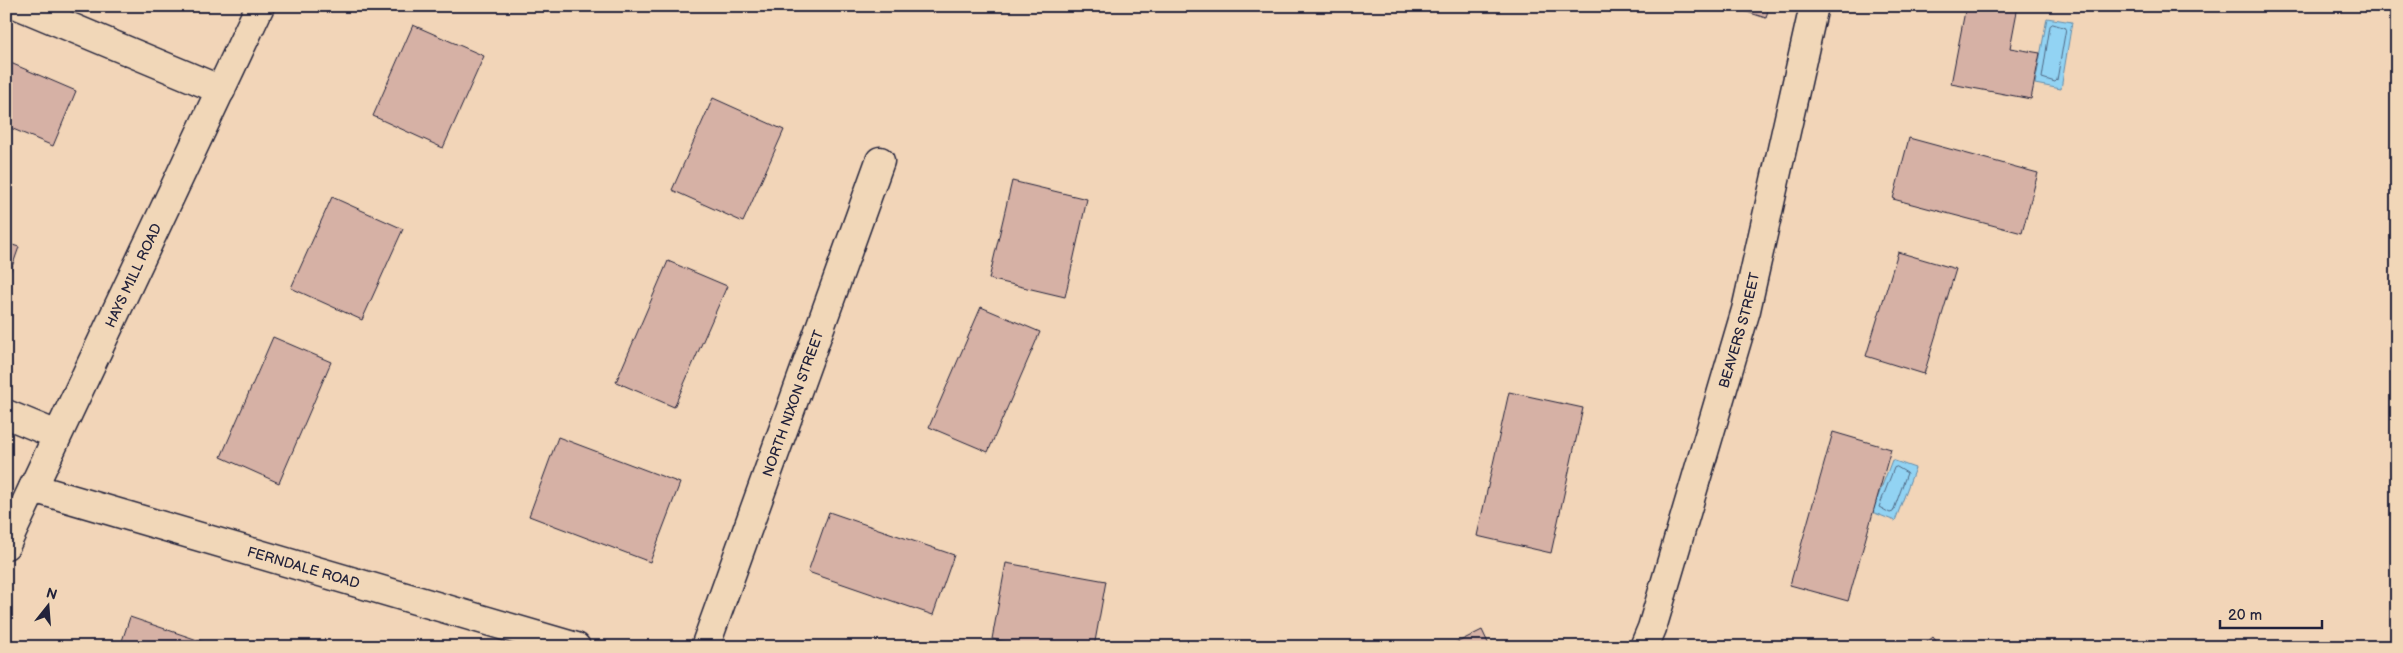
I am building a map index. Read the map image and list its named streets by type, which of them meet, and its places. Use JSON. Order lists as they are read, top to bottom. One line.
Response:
{"streets":{"street":["HAYS MILL ROAD","BEAVERS STREET","NORTH NIXON STREET","FERNDALE ROAD"]},"crossings":[["HAYS MILL ROAD","FERNDALE ROAD"]],"scale_bar":"20 m","north":"top"}
